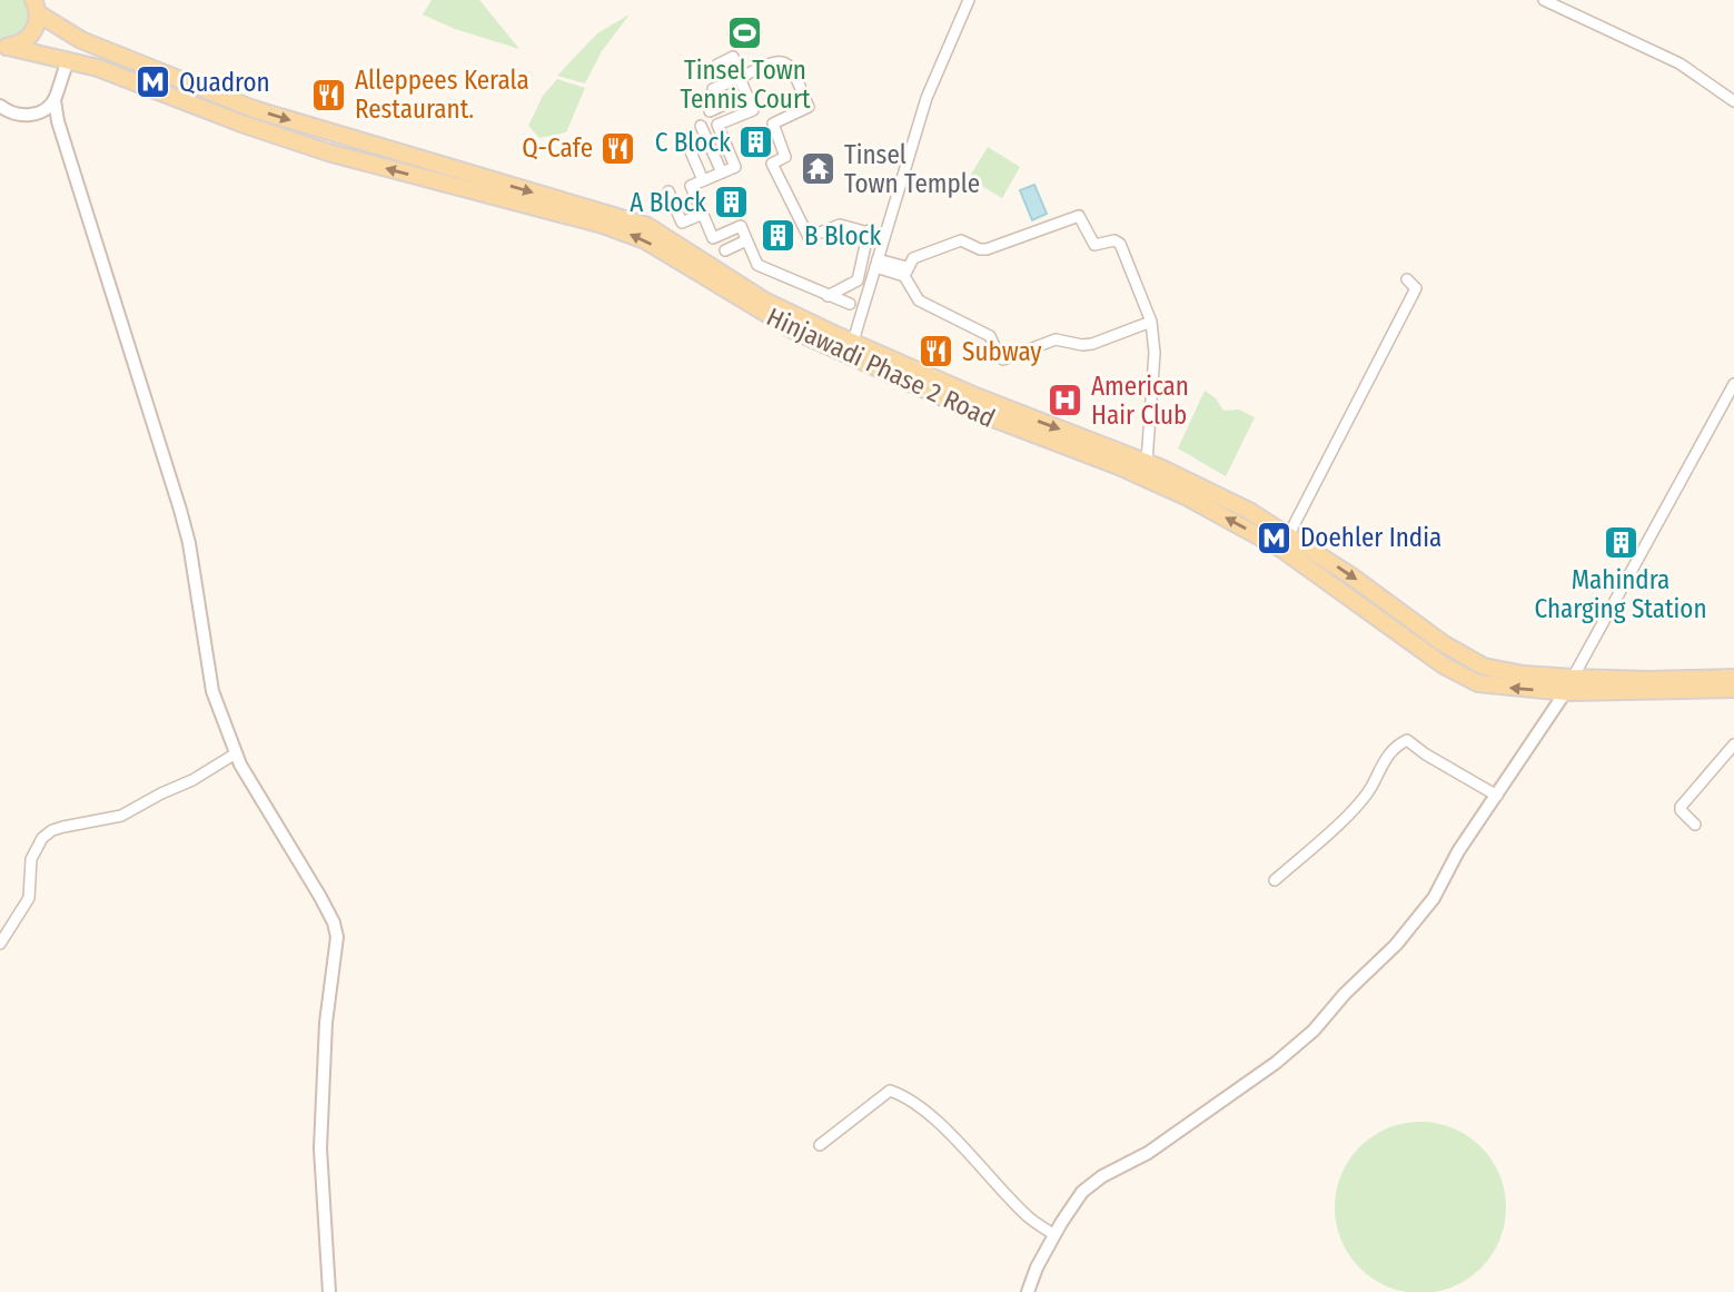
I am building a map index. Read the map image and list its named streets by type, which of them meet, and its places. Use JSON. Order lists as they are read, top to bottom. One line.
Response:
{"streets":{"main road":["Hinjawadi Phase 2 Road"]},"places":{"sports":["Tinsel Town Tennis Court"],"metro station":["Quadron","Doehler India"],"restaurant":["Alleppees Kerala Restaurant.","Q-Cafe","Subway"],"building":["C Block","A Block","B Block","Mahindra Charging Station"],"temple":["Tinsel Town Temple"],"hospital":["American Hair Club"]}}
